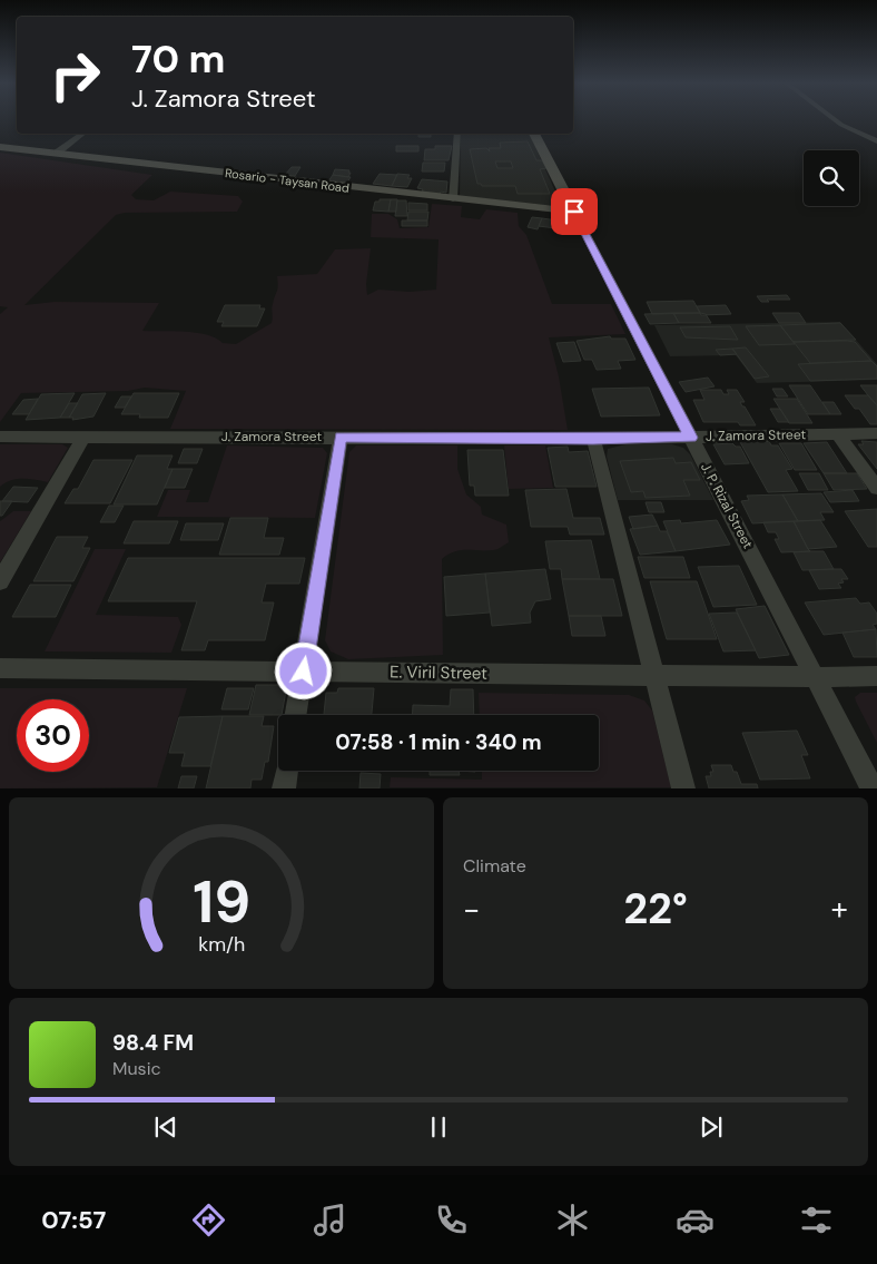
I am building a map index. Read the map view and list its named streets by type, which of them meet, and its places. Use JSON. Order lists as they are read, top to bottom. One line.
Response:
{"streets":{"main road":["Rosario - Taysan Road","J. P. Rizal Street"],"street":["J. Zamora Street","E. Viril Street"]},"crossings":[["Rosario - Taysan Road","J. P. Rizal Street"],["J. Zamora Street","J. P. Rizal Street"],["J. P. Rizal Street","E. Viril Street"]],"page":{"turn":["70 m","J. Zamora Street"],"limit":"30","trip":"07:58 · 1 min · 340 m","tile":"Climate","heat":["−","22°","+"],"song":["98.4 FM","Music"],"tabs":"07:57","gauge":["19","km/h"]}}
